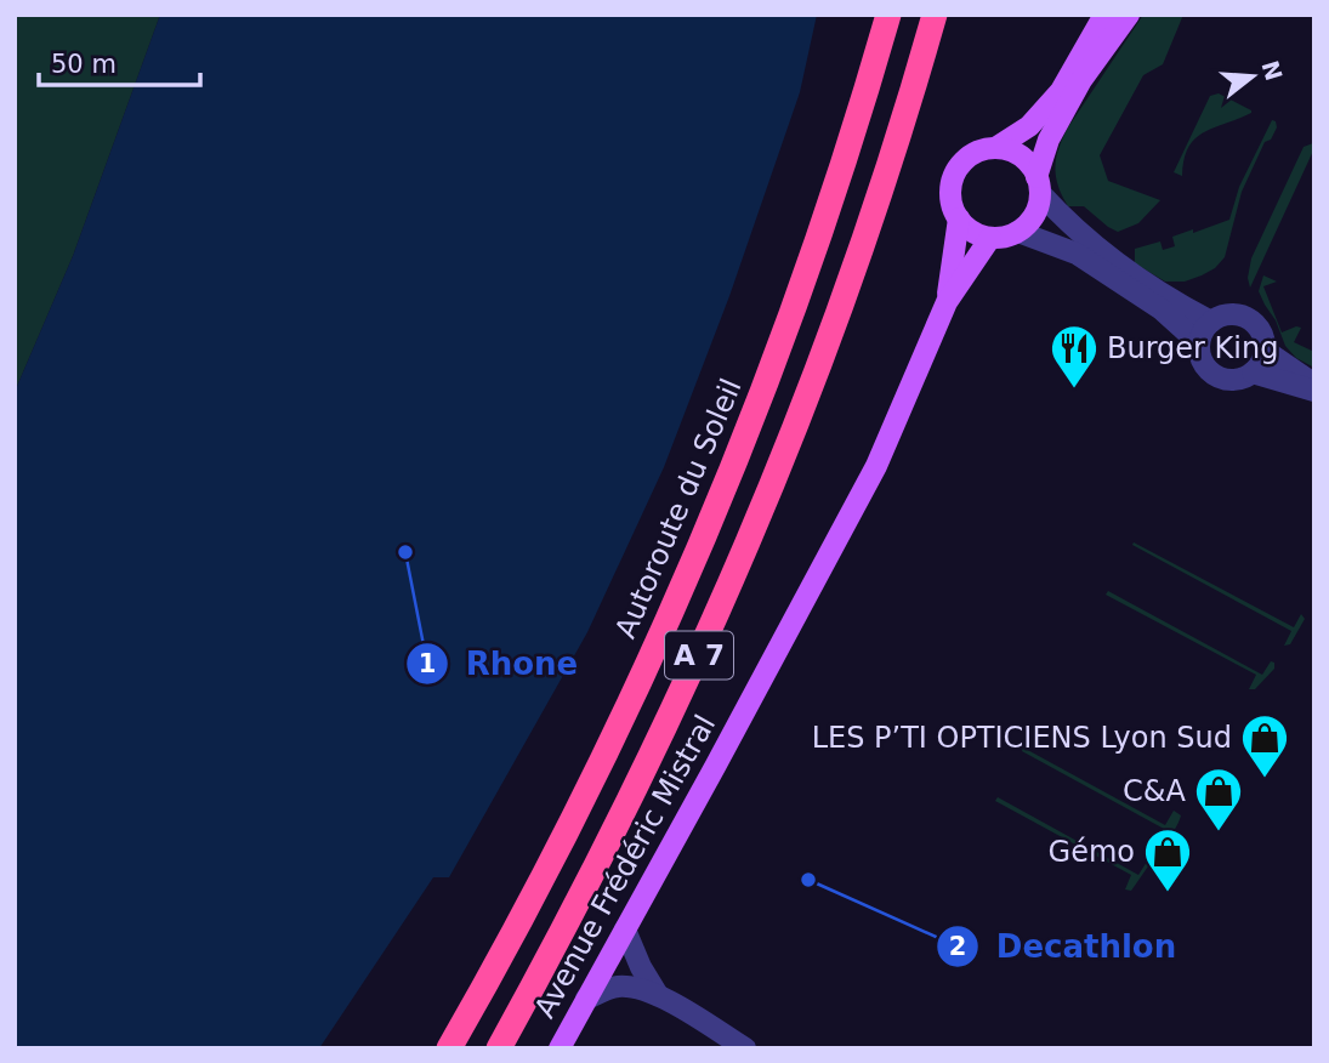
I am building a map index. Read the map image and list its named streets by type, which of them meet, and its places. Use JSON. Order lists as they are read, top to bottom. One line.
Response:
{"streets":{"highway":["Autoroute du Soleil","A 7"],"main road":["Avenue Frédéric Mistral"]},"places":{"restaurant":["Burger King"],"other":["Rhone","Decathlon"],"shop":["LES P’TI OPTICIENS Lyon Sud","C&A","Gémo"]},"scale_bar":"50 m","north":"right"}
